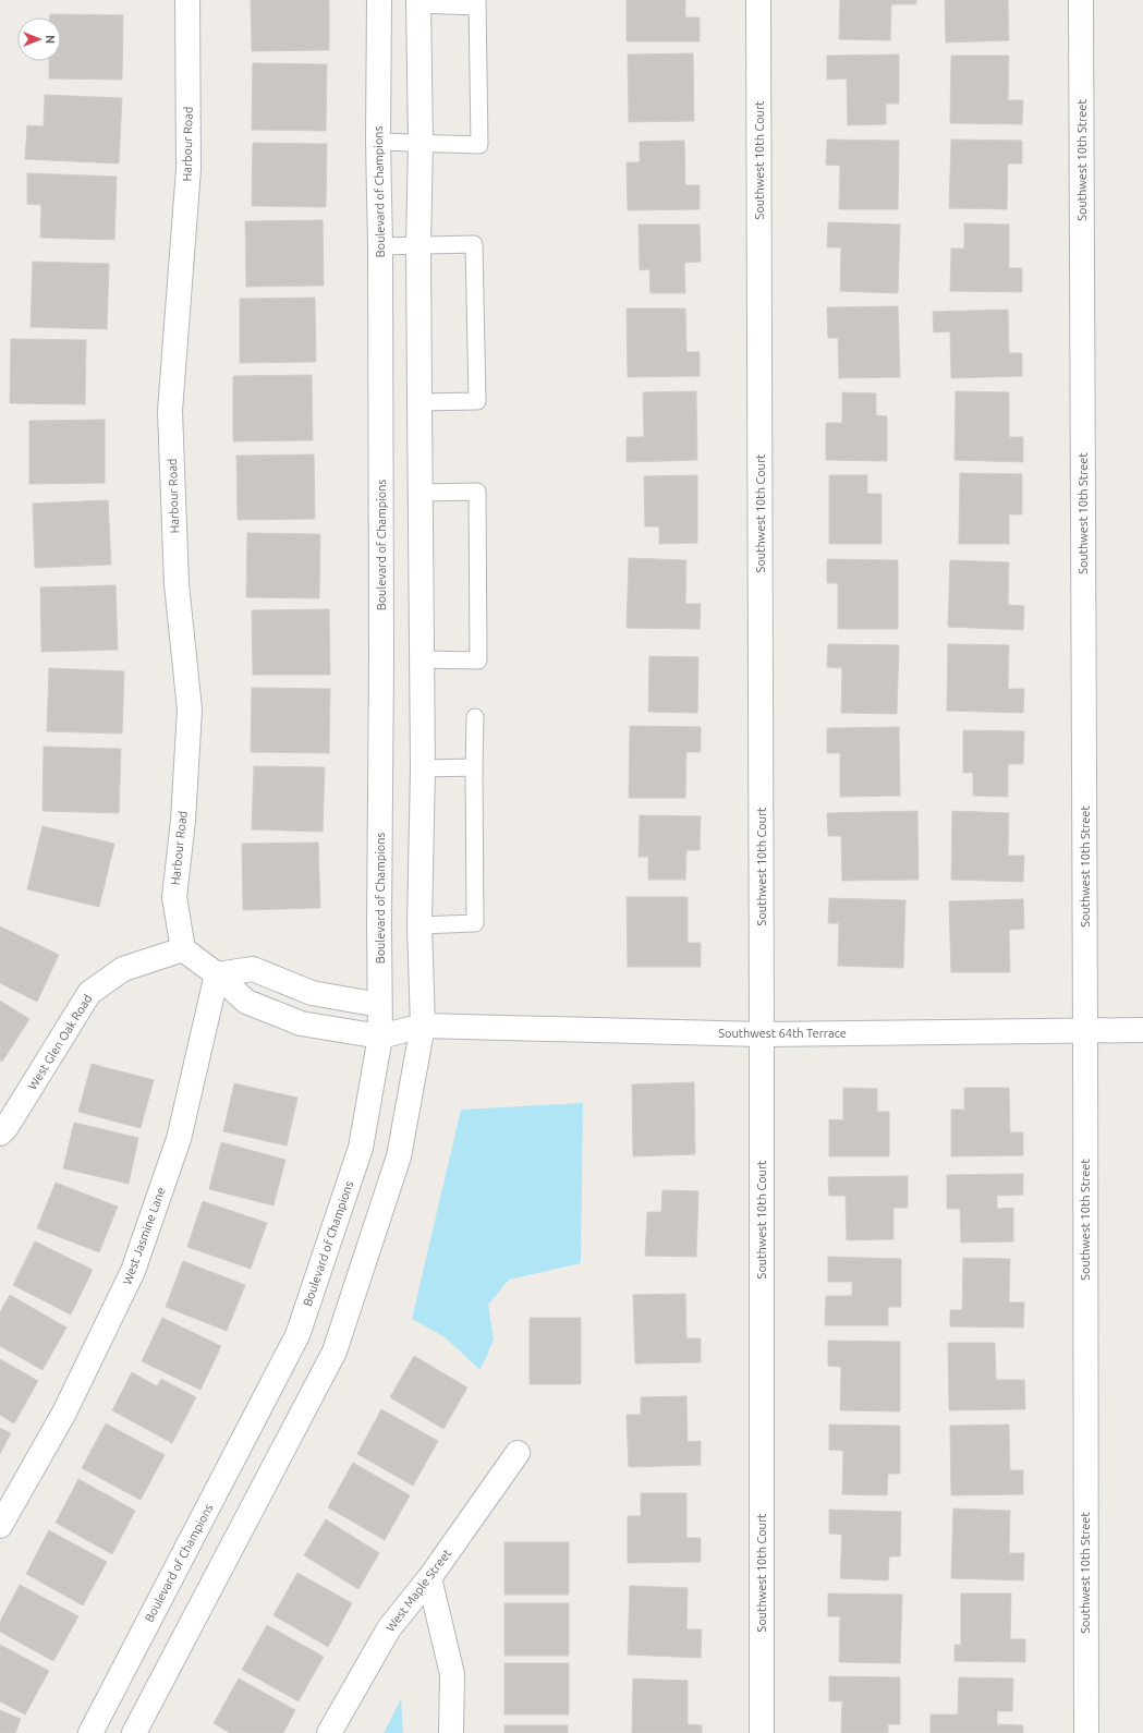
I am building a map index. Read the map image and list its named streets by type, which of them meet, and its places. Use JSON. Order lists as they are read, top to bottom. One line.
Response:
{"streets":{"street":["Harbour Road","Southwest 10th Court","Southwest 10th Street","Boulevard of Champions","Southwest 64th Terrace","West Glen Oak Road","West Jasmine Lane","West Maple Street"]},"crossings":[["Harbour Road","West Glen Oak Road"],["Southwest 10th Court","Southwest 64th Terrace"],["Southwest 10th Street","Southwest 64th Terrace"],["Boulevard of Champions","Southwest 64th Terrace"]],"north":"right"}
